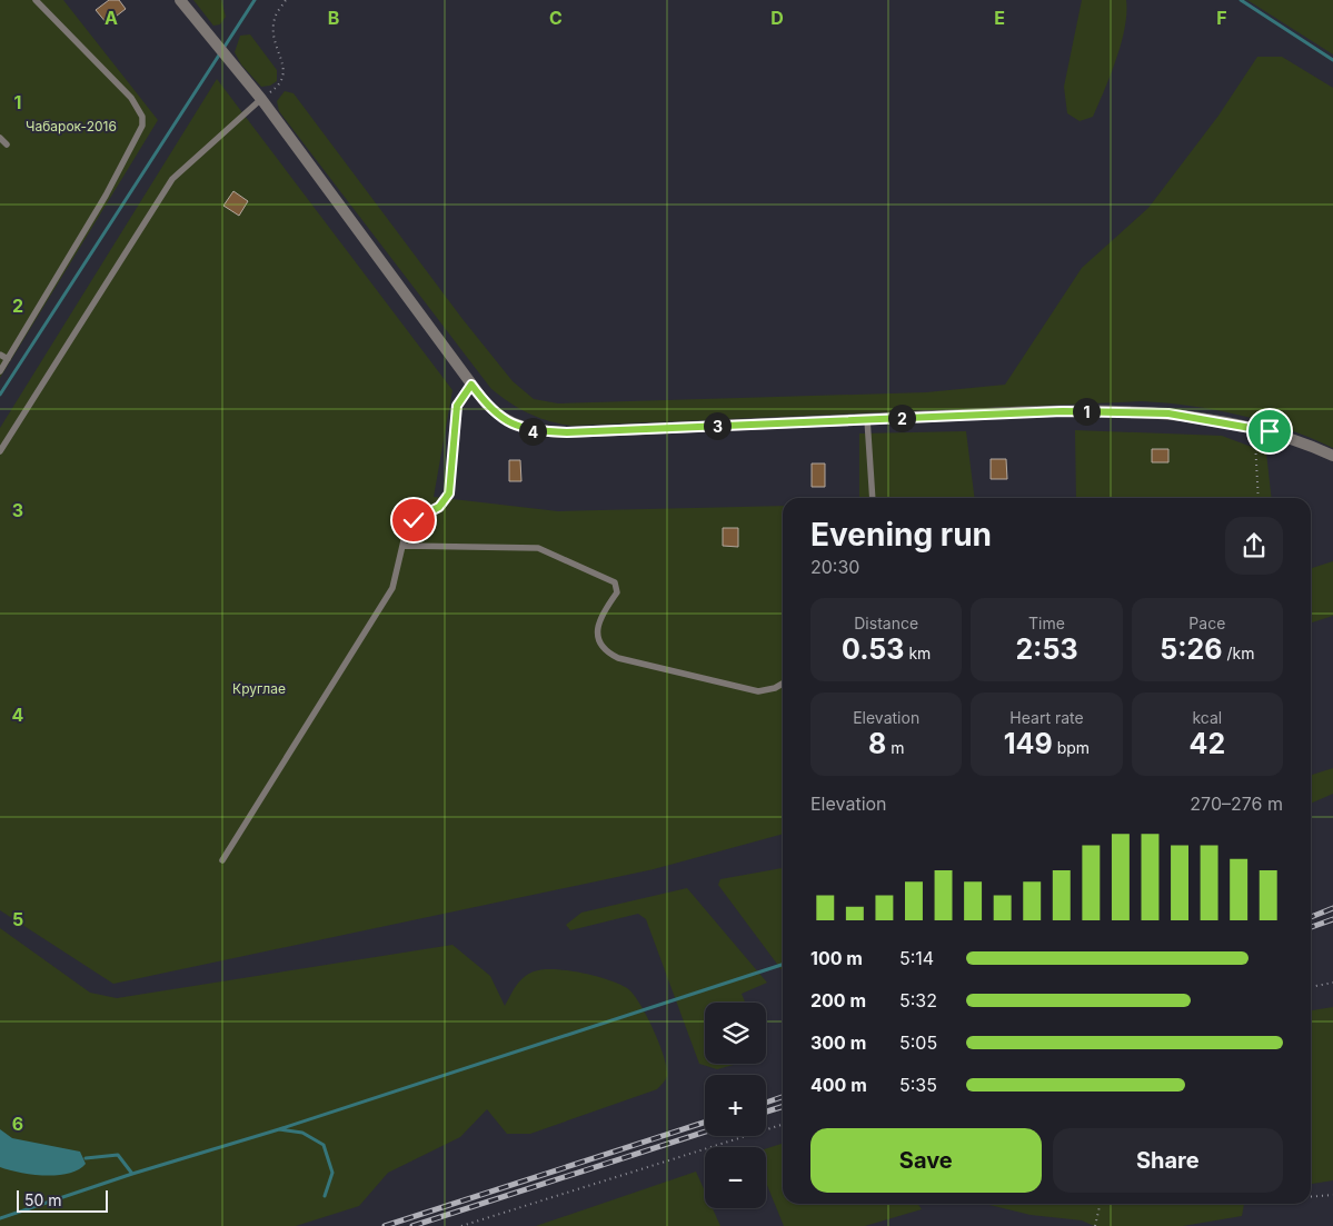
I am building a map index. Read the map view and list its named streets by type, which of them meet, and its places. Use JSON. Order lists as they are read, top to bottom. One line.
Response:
{"parks":["Чабарок-2016","Круглае"],"scale_bar":"50 m","page":{"pins":["1","2","3","4"],"heading":["Evening run","20:30"],"stats":[["Distance","0.53 km"],["Time","2:53"],["Pace","5:26 /km"],["Elevation","8 m"],["Heart rate","149 bpm"],["kcal","42"]],"chart":["Elevation","270–276 m"],"list":[{"name":"100 m","note":"5:14"},{"name":"200 m","note":"5:32"},{"name":"300 m","note":"5:05"},{"name":"400 m","note":"5:35"}],"map_buttons":["+","−"],"buttons":["Save","Share"],"scale":"50 m"},"grid":{"columns":["A","B","C","D","E","F"],"rows":["1","2","3","4","5","6"]}}
